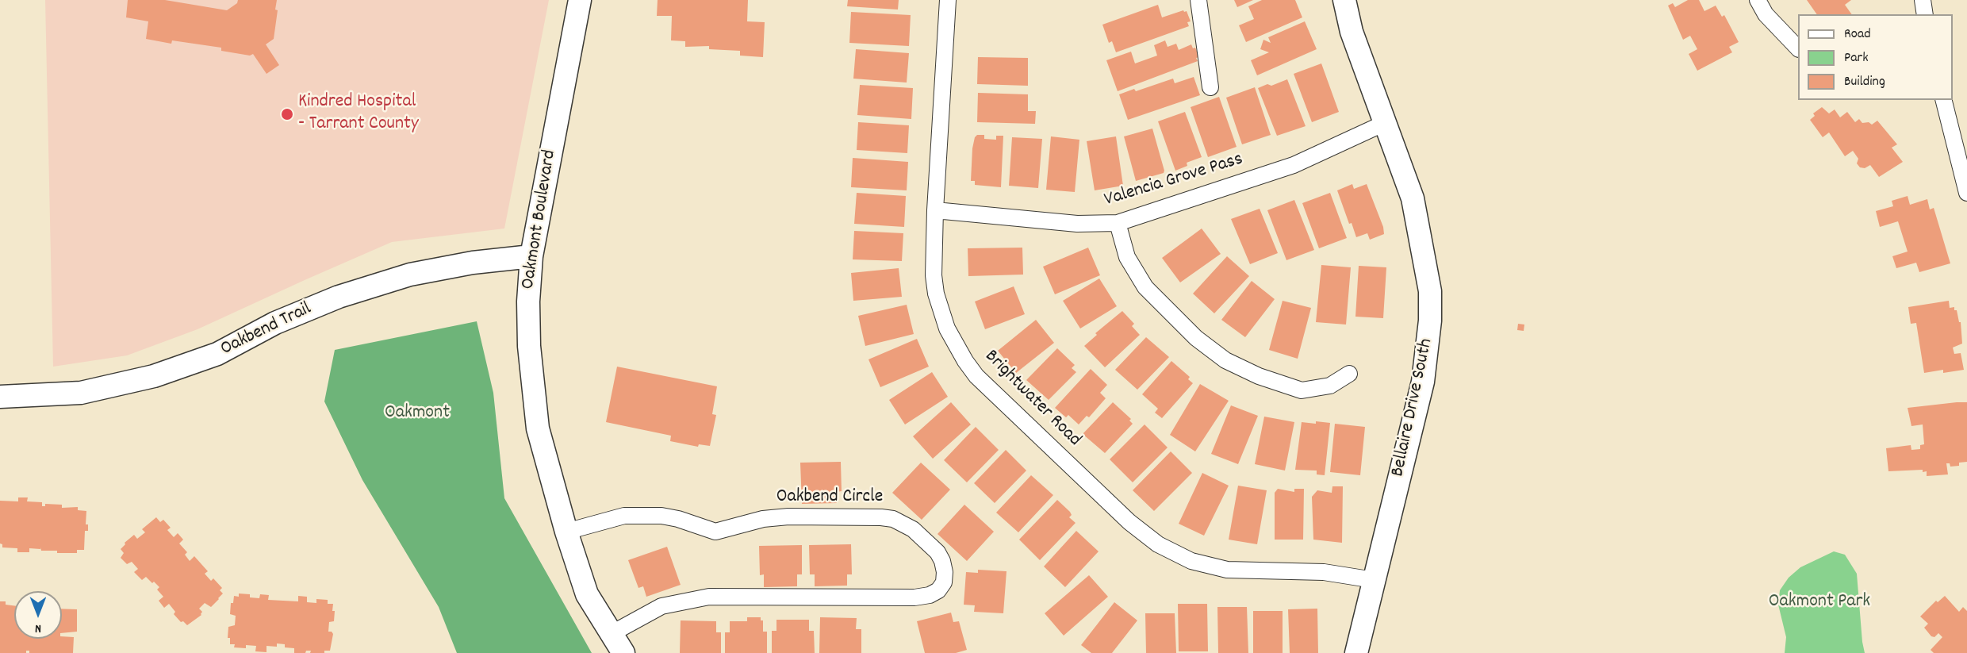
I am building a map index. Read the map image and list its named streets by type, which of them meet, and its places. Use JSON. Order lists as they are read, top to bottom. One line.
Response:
{"streets":{"street":["Valencia Grove Pass","Oakmont Boulevard","Oakbend Trail","Brightwater Road","Bellaire Drive South","Oakbend Circle"]},"crossings":[["Valencia Grove Pass","Brightwater Road"],["Valencia Grove Pass","Bellaire Drive South"],["Oakmont Boulevard","Oakbend Trail"],["Oakmont Boulevard","Oakbend Circle"],["Brightwater Road","Bellaire Drive South"]],"parks":["Oakmont","Oakmont Park"],"places":["Kindred Hospital - Tarrant County"],"legend":["Road","Park","Building"],"north":"bottom"}
